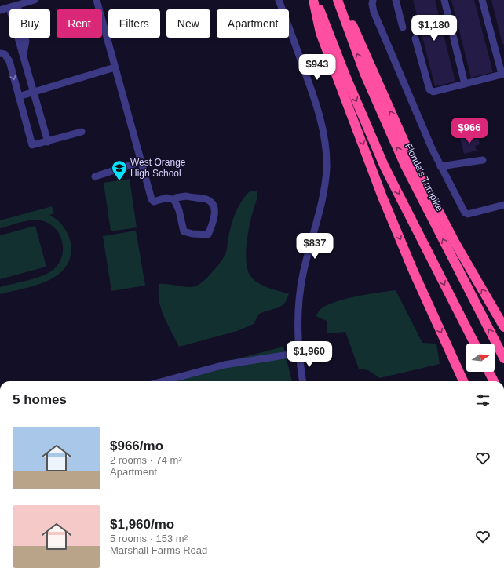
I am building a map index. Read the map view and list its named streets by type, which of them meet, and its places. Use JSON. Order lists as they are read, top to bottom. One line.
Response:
{"streets":{"highway":["Florida's Turnpike"]},"places":{"school or university":["West Orange High School"]},"north":"right","page":{"chip":["Buy","Rent","Filters","New","Apartment"],"price":["$1,180","$943","$966","$837","$1,960"],"heading":"5 homes","list":[{"name":"$966/mo","note":"2 rooms · 74 m² · Apartment"},{"name":"$1,960/mo","note":"5 rooms · 153 m² · Marshall Farms Road"}]}}
